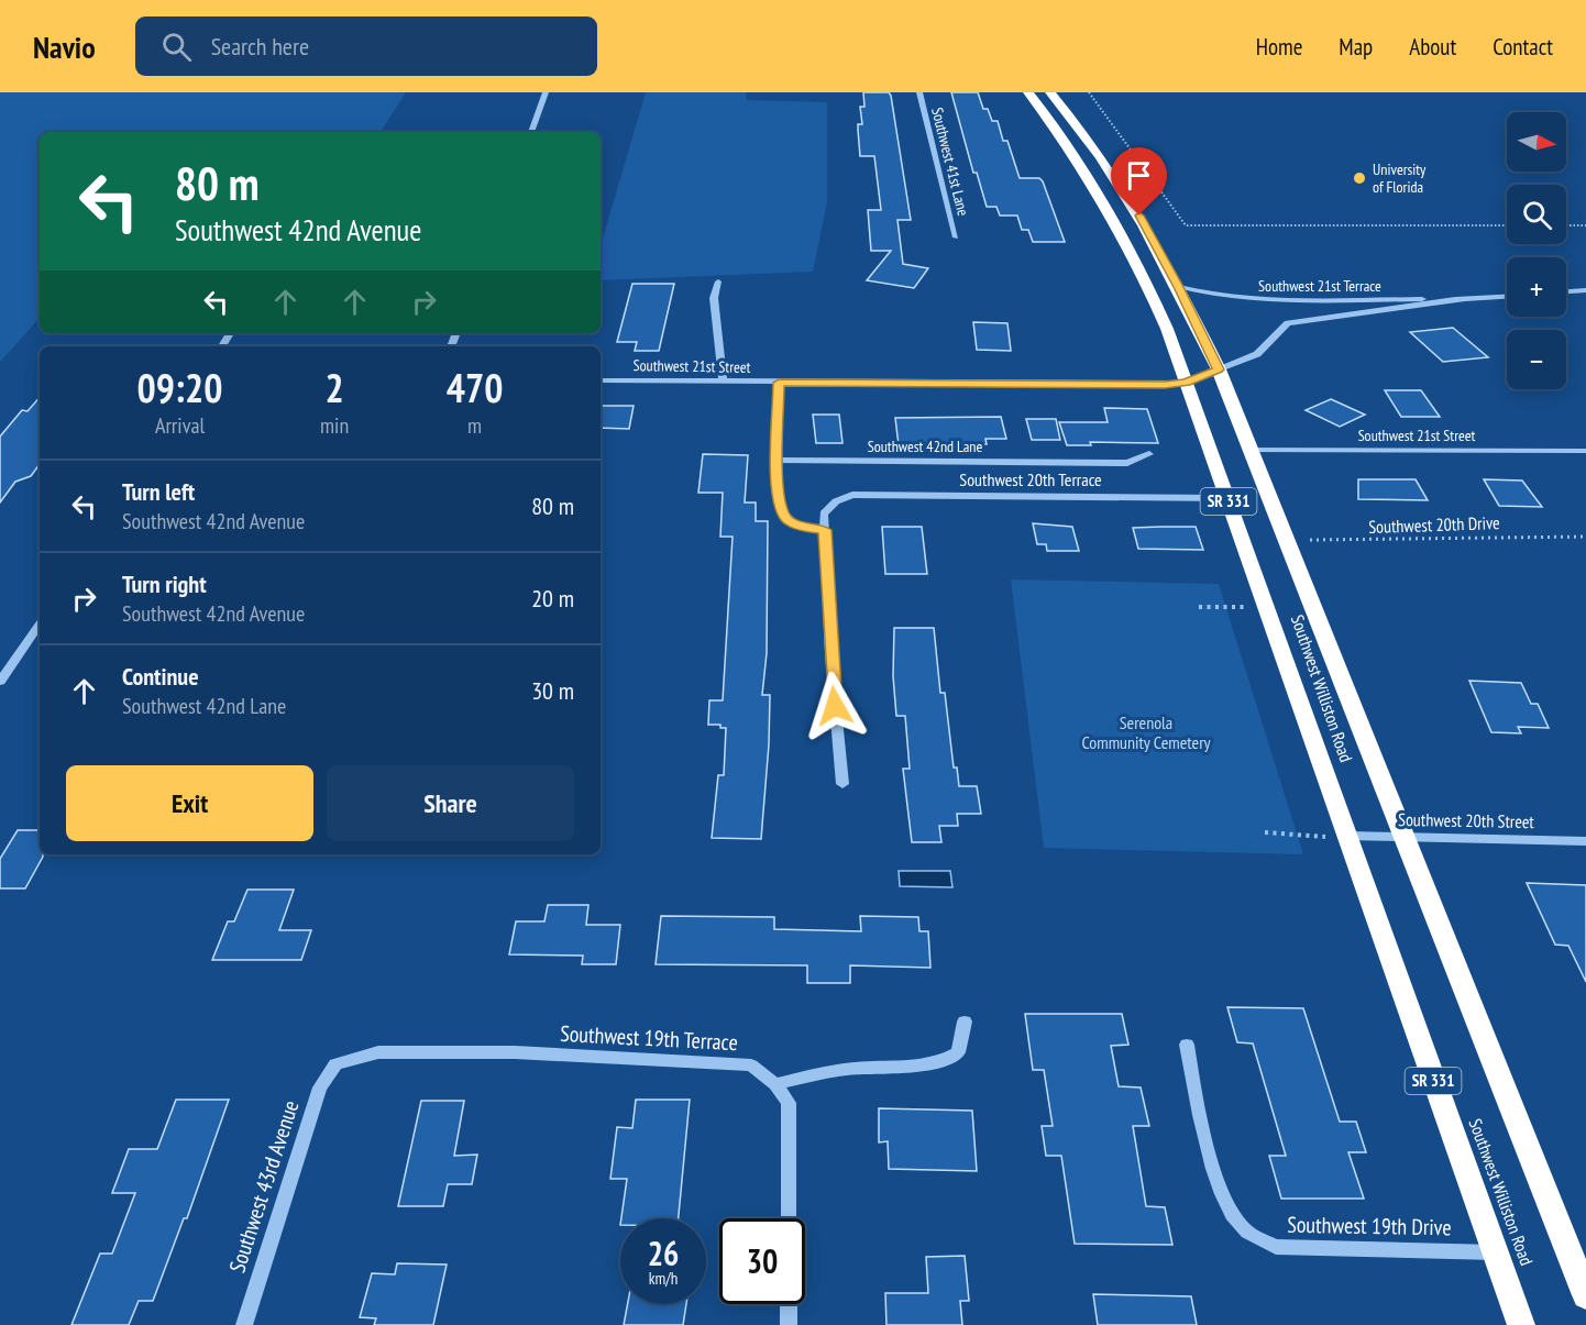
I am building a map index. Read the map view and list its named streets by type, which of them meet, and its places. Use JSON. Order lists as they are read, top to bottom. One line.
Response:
{"streets":{"highway":["SR 331","Southwest Williston Road"],"street":["Southwest 41st Lane","Southwest 21st Terrace","Southwest 21st Street","Southwest 42nd Lane","Southwest 20th Terrace","Southwest 20th Street","Southwest 19th Terrace","Southwest 43rd Avenue","Southwest 19th Drive"],"path":["Southwest 20th Drive"]},"crossings":[["Southwest 21st Terrace","Southwest 21st Street"],["Southwest 21st Terrace","Southwest Williston Road"],["Southwest 21st Street","Southwest Williston Road"],["Southwest 20th Terrace","Southwest Williston Road"],["Southwest 20th Drive","Southwest Williston Road"],["Southwest Williston Road","Southwest 20th Street"],["Southwest Williston Road","Southwest 19th Drive"],["Southwest 19th Terrace","Southwest 43rd Avenue"]],"parks":["Serenola Community Cemetery"],"places":["University of Florida"],"north":"right","page":{"header":"Navio","search":"Search here","nav":["Home","Map","About","Contact"],"map_buttons":["+","−"],"turn":["80 m","Southwest 42nd Avenue"],"eta":["09:20","Arrival","2","min","470","m"],"list":[{"name":"Turn left","note":"Southwest 42nd Avenue","value":"80 m"},{"name":"Turn right","note":"Southwest 42nd Avenue","value":"20 m"},{"name":"Continue","note":"Southwest 42nd Lane","value":"30 m"}],"buttons":["Exit","Share"],"speed":"26 km/h","limit":"30"}}
